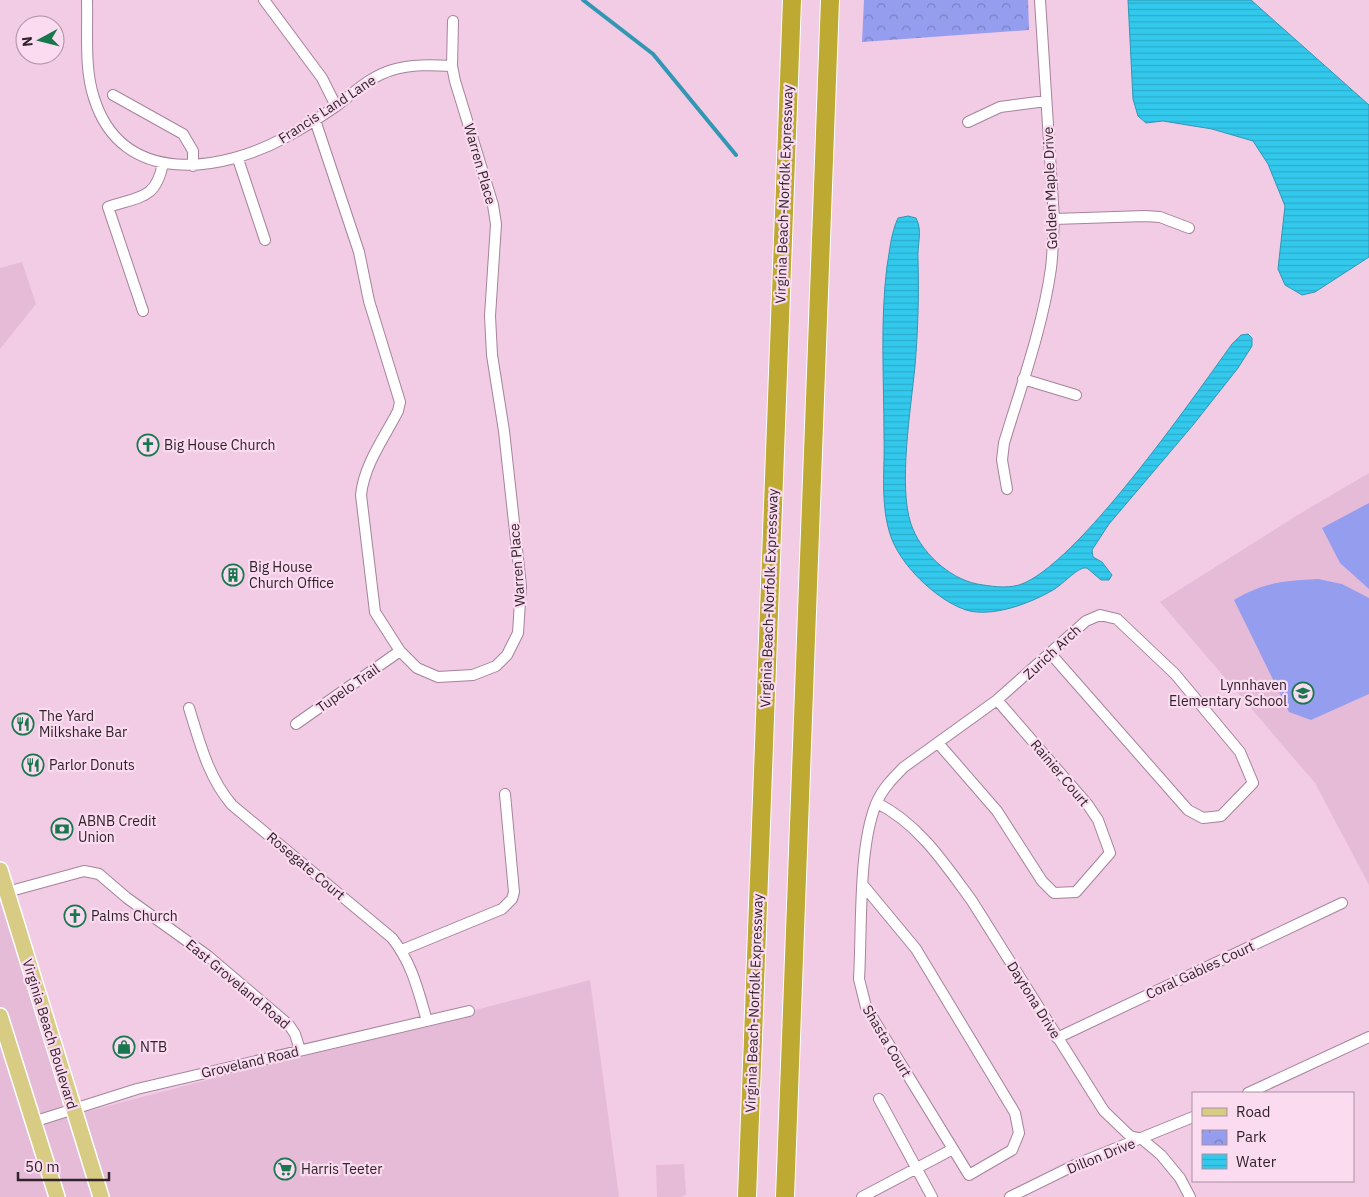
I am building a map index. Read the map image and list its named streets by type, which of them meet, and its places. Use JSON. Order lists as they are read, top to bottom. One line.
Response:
{"streets":{"highway":["Virginia Beach-Norfolk Expressway"],"main road":["Virginia Beach Boulevard"],"street":["Francis Land Lane","Warren Place","Golden Maple Drive","Zurich Arch","Tupelo Trail","Rainier Court","Rosegate Court","Coral Gables Court","East Groveland Road","Daytona Drive","Shasta Court","Groveland Road","Dillon Drive"]},"crossings":[["Francis Land Lane","Warren Place"],["Warren Place","Tupelo Trail"],["Zurich Arch","Rainier Court"],["Zurich Arch","Daytona Drive"],["Zurich Arch","Shasta Court"],["Rosegate Court","Groveland Road"],["Coral Gables Court","Daytona Drive"],["East Groveland Road","Virginia Beach Boulevard"],["East Groveland Road","Groveland Road"],["Daytona Drive","Shasta Court"],["Daytona Drive","Dillon Drive"],["Virginia Beach Boulevard","Groveland Road"]],"places":{"church":["Big House Church","Palms Church"],"building":["Big House Church Office"],"school or university":["Lynnhaven Elementary School"],"restaurant":["The Yard Milkshake Bar","Parlor Donuts"],"bank":["ABNB Credit Union"],"shop":["NTB"],"supermarket":["Harris Teeter"]},"legend":["Road","Park","Water"],"scale_bar":"50 m","north":"left"}
